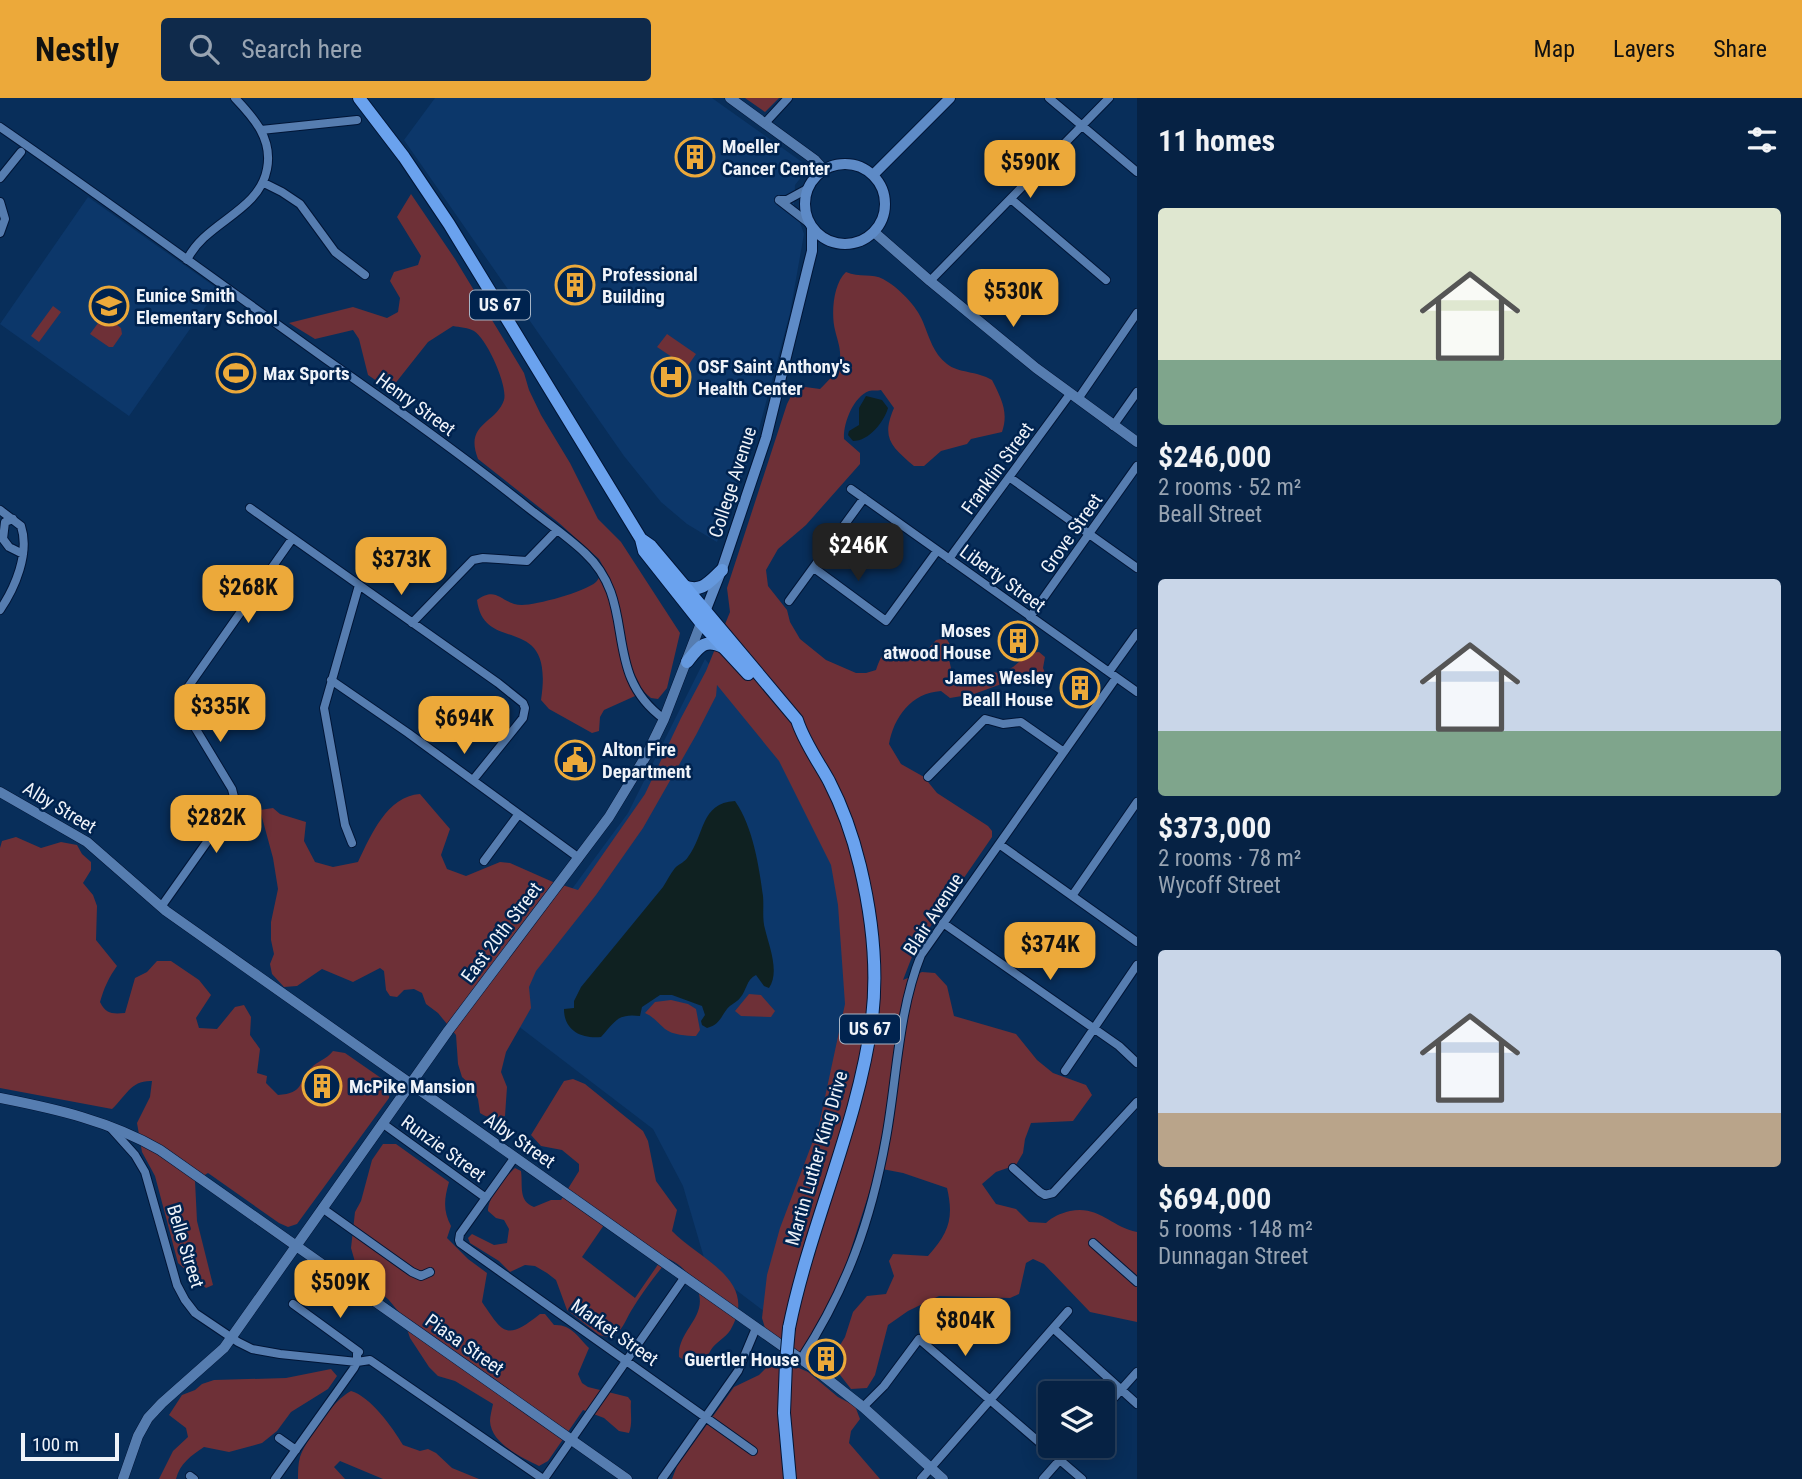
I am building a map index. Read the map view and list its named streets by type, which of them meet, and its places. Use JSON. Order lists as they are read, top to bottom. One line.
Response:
{"streets":{"highway":["US 67","Martin Luther King Drive"],"main road":["College Avenue"],"street":["Henry Street","Franklin Street","Grove Street","Liberty Street","Alby Street","Blair Avenue","East 20th Street","Runzie Street","Belle Street","Market Street","Piasa Street"]},"crossings":[["US 67","College Avenue"],["US 67","East 20th Street"],["US 67","Martin Luther King Drive"],["Henry Street","East 20th Street"],["Franklin Street","Liberty Street"],["College Avenue","East 20th Street"],["Grove Street","Liberty Street"],["Liberty Street","Blair Avenue"],["Alby Street","Blair Avenue"],["Alby Street","East 20th Street"],["East 20th Street","Runzie Street"],["East 20th Street","Belle Street"],["East 20th Street","Piasa Street"],["Runzie Street","Market Street"],["Belle Street","Piasa Street"]],"places":{"building":["Moeller Cancer Center","Professional Building","Moses atwood House","James Wesley Beall House","McPike Mansion","Guertler House"],"school or university":["Eunice Smith Elementary School"],"sports":["Max Sports"],"hospital":["OSF Saint Anthony's Health Center"],"public building":["Alton Fire Department"]},"scale_bar":"100 m","page":{"header":"Nestly","search":"Search here","nav":["Map","Layers","Share"],"heading":"11 homes","price":["$590K","$530K","$246K","$373K","$268K","$335K","$694K","$282K","$374K","$509K","$804K"],"list":[{"name":"$246,000","note":"2 rooms · 52 m² · Beall Street"},{"name":"$373,000","note":"2 rooms · 78 m² · Wycoff Street"},{"name":"$694,000","note":"5 rooms · 148 m² · Dunnagan Street"}],"scale":"100 m"}}
